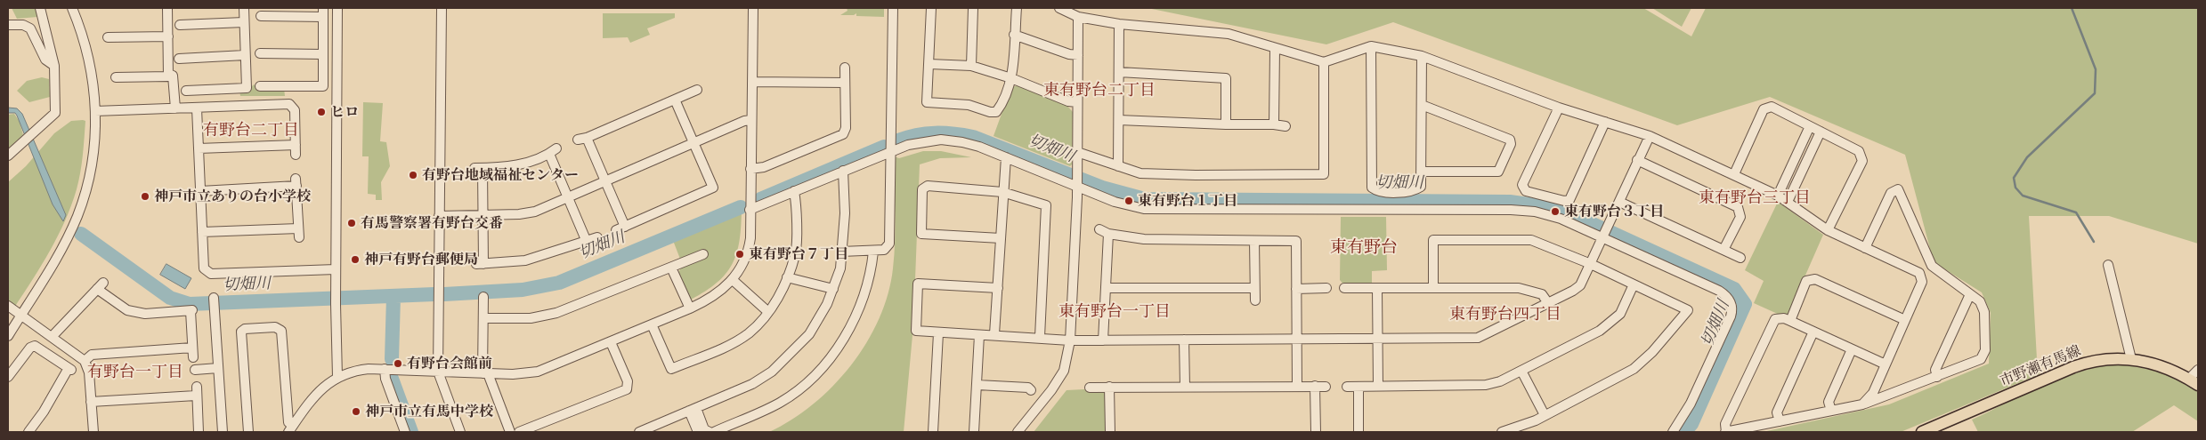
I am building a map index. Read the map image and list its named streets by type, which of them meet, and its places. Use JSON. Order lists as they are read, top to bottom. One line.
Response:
{"streets":{"main road":["市野瀬有馬線"]},"districts":["東有野台二丁目","有野台二丁目","東有野台三丁目","東有野台","東有野台一丁目","東有野台四丁目","有野台一丁目"],"water":["切畑川"],"places":["ヒロ","有野台地域福祉センター","神戸市立ありの台小学校","東有野台１丁目","東有野台３丁目","有馬警察署有野台交番","東有野台７丁目","神戸有野台郵便局","有野台会館前","神戸市立有馬中学校"]}
